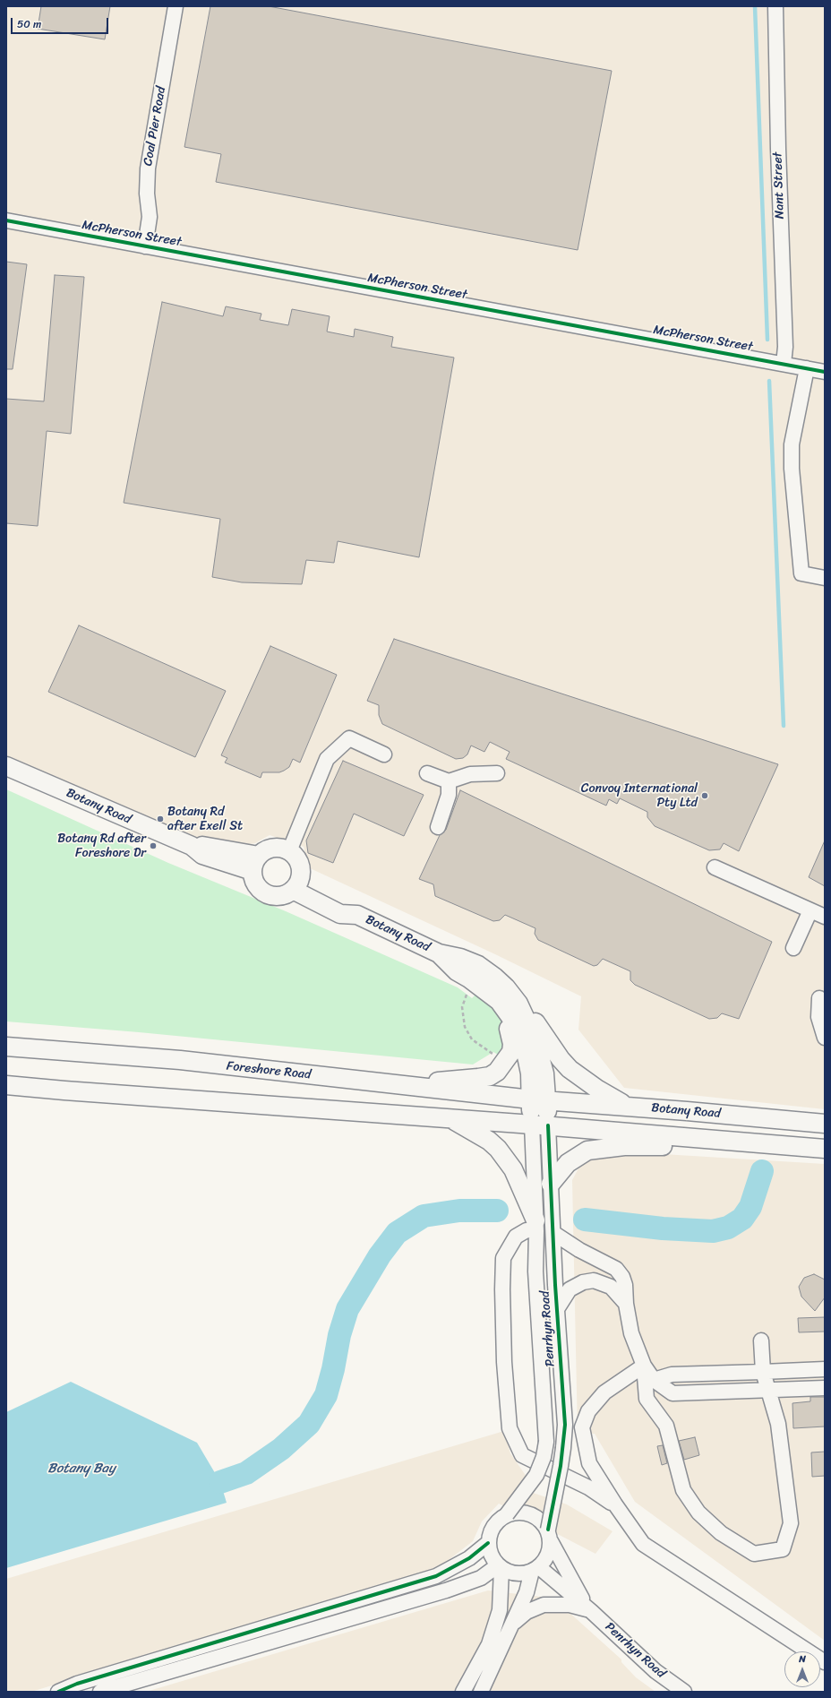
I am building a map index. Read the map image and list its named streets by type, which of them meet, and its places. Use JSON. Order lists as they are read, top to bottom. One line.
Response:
{"streets":{"main road":["Botany Road","Foreshore Road"],"street":["Coal Pier Road","Nant Street","McPherson Street","Penrhyn Road"]},"crossings":[["Coal Pier Road","McPherson Street"],["Nant Street","McPherson Street"],["Botany Road","Foreshore Road"],["Botany Road","Penrhyn Road"]],"water":["Botany Bay"],"places":["Convoy International Pty Ltd","Botany Rd after Exell St","Botany Rd after Foreshore Dr"],"scale_bar":"50 m","north":"top"}
